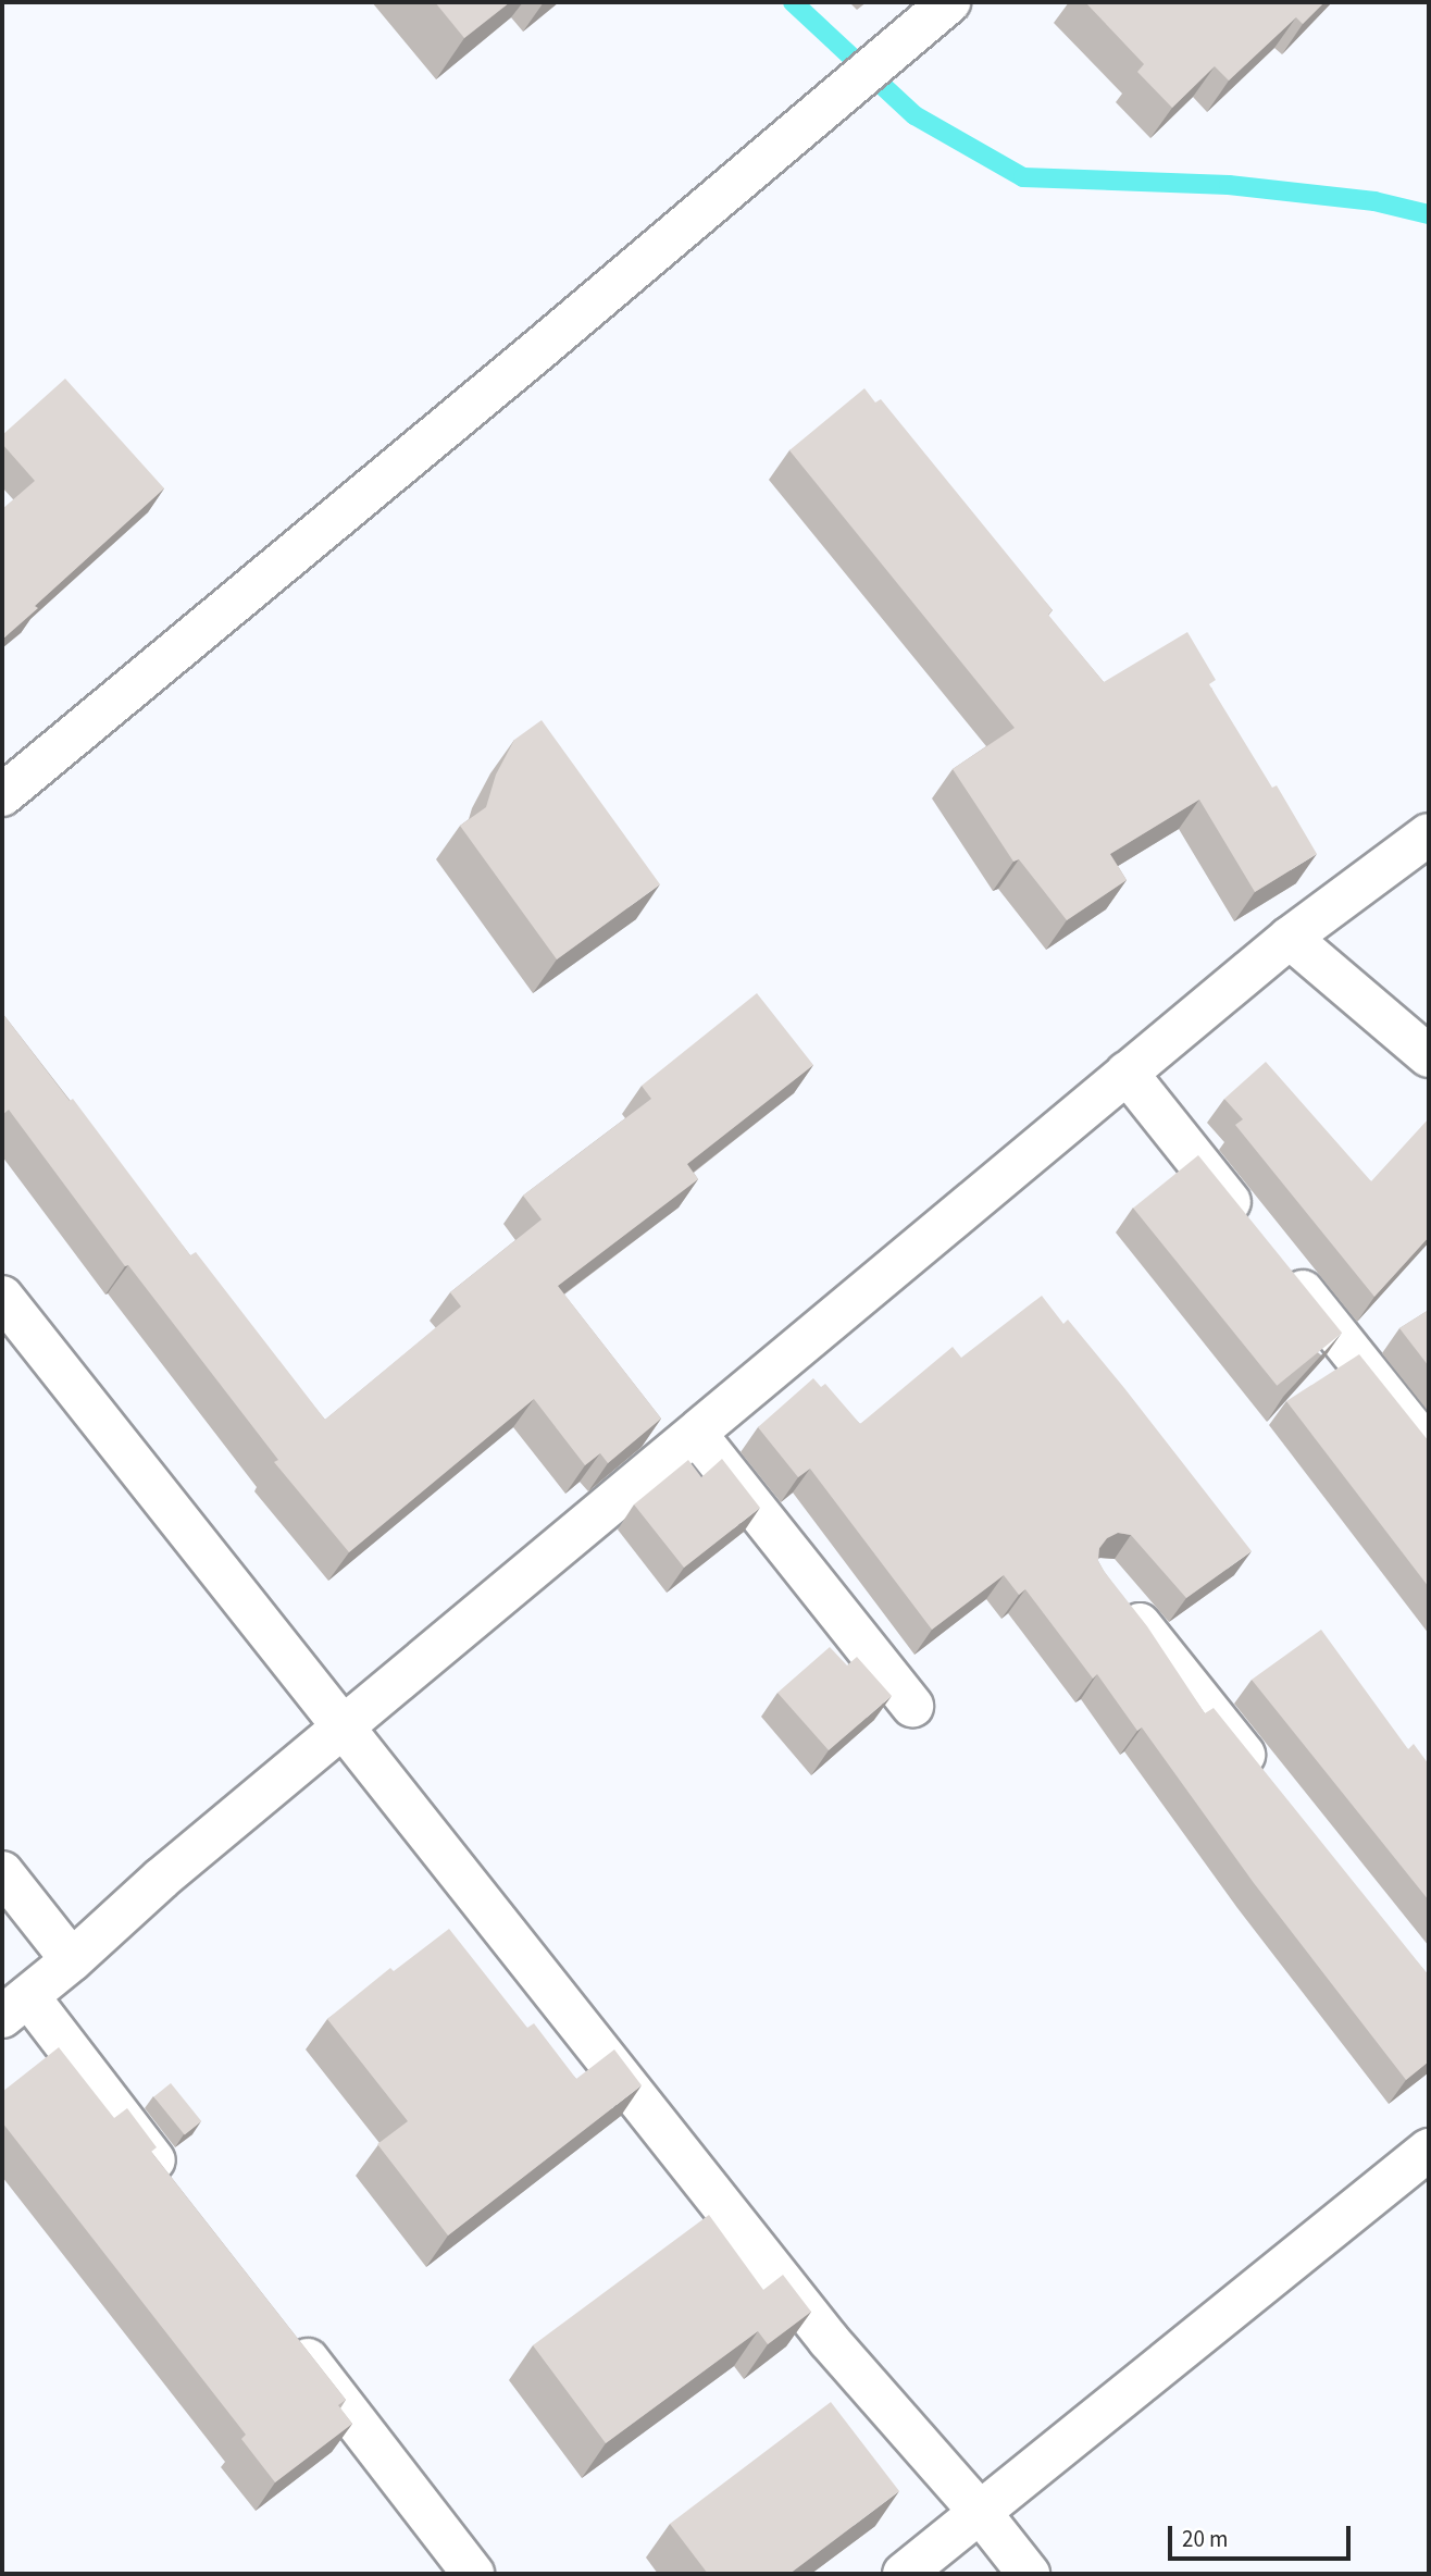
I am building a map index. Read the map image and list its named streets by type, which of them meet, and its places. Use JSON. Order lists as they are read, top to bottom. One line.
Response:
{"scale_bar":"20 m"}
